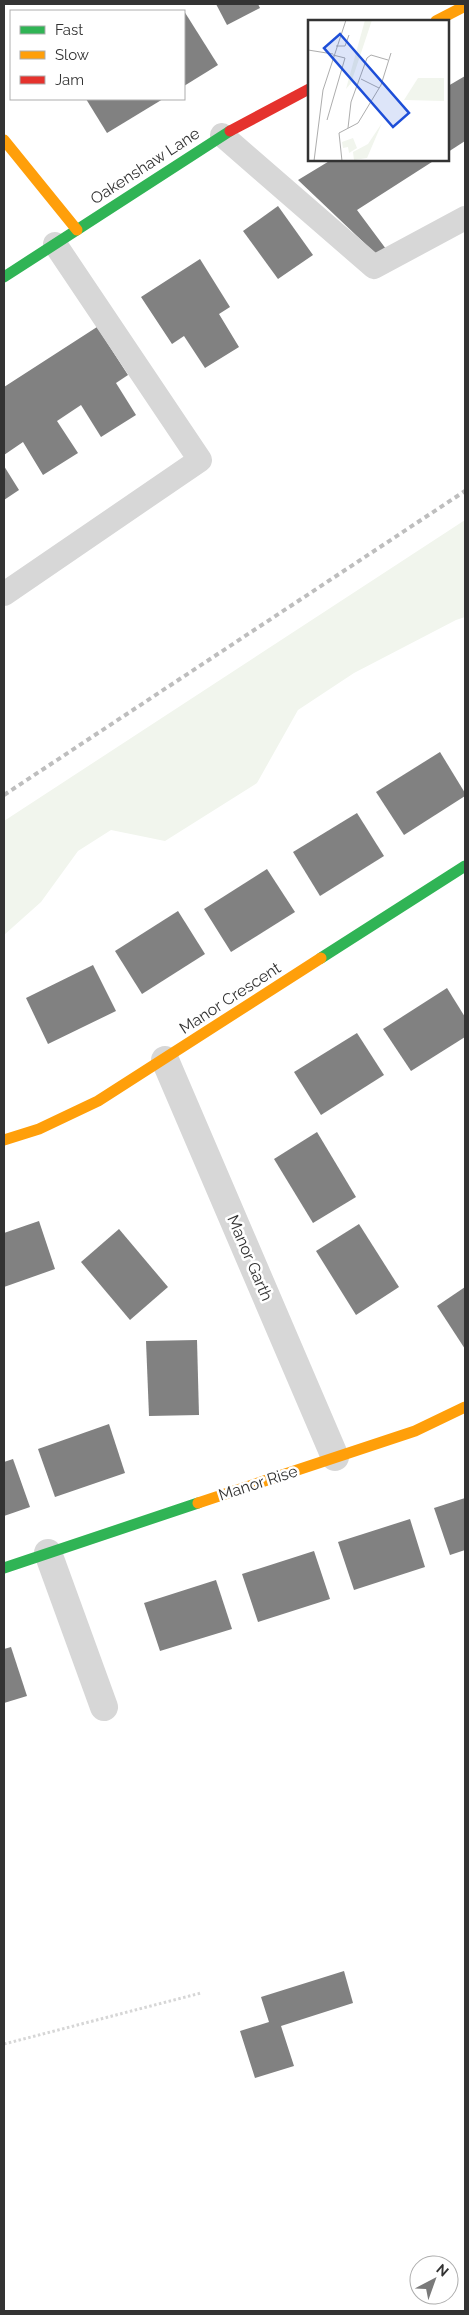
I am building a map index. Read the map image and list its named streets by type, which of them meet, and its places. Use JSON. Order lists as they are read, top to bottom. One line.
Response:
{"streets":{"street":["Oakenshaw Lane","Manor Crescent","Manor Garth","Manor Rise"]},"crossings":[["Manor Crescent","Manor Garth"],["Manor Garth","Manor Rise"]],"legend":["Fast","Slow","Jam"],"north":"top right"}
